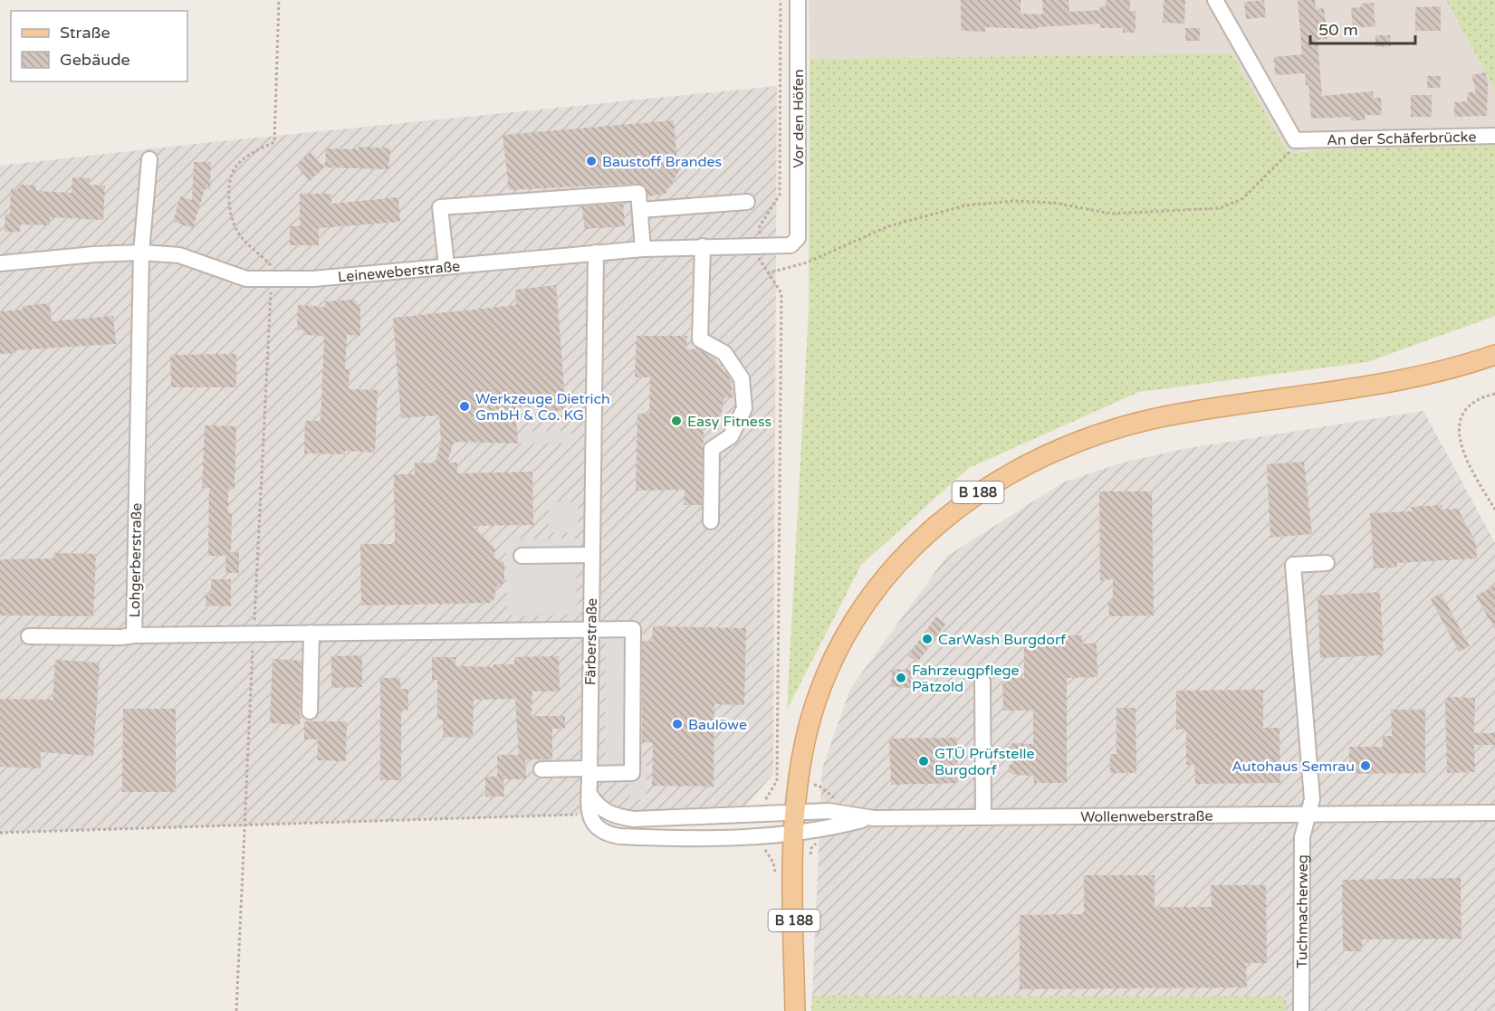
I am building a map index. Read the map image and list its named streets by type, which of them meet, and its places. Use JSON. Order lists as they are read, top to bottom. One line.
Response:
{"streets":{"main road":["B 188"],"street":["Vor den Höfen","An der Schäferbrücke","Leineweberstraße","Lohgerberstraße","Färberstraße","Wollenweberstraße","Tuchmacherweg"]},"crossings":[["Vor den Höfen","Leineweberstraße"],["Leineweberstraße","Lohgerberstraße"],["Leineweberstraße","Färberstraße"],["B 188","Wollenweberstraße"],["Lohgerberstraße","Färberstraße"],["Färberstraße","Wollenweberstraße"],["Wollenweberstraße","Tuchmacherweg"]],"places":["Baustoff Brandes","Werkzeuge Dietrich GmbH & Co. KG","Easy Fitness","CarWash Burgdorf","Fahrzeugpflege Pätzold","Baulöwe","GTÜ Prüfstelle Burgdorf","Autohaus Semrau"],"legend":["Straße","Gebäude"],"scale_bar":"50 m"}
